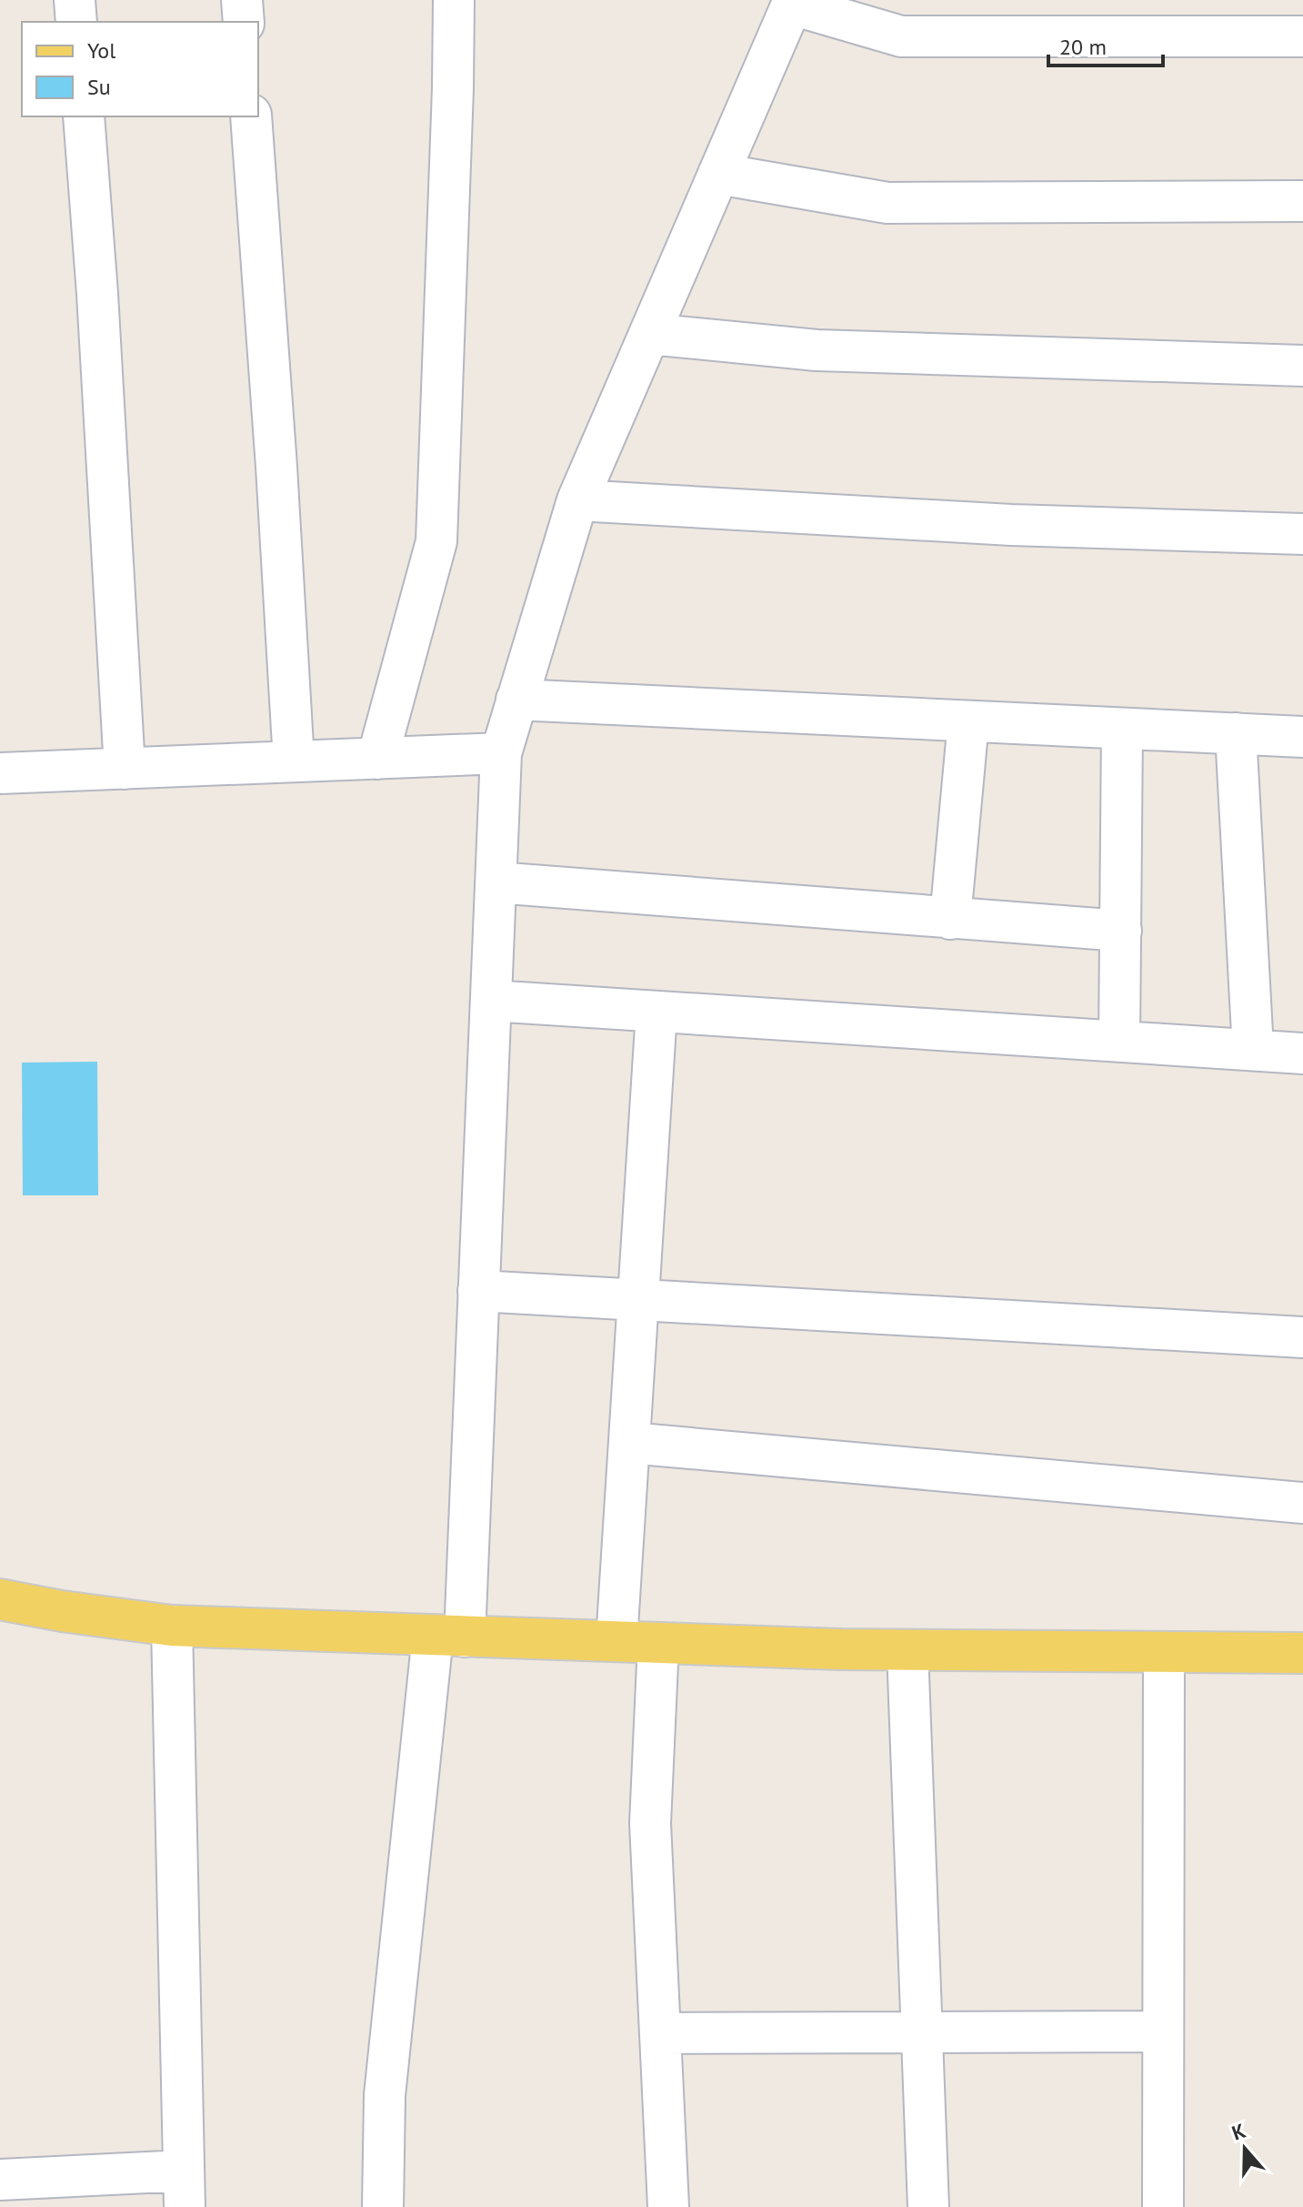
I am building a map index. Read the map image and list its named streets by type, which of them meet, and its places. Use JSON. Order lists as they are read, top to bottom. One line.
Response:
{"legend":["Yol","Su"],"scale_bar":"20 m","north":"top"}
